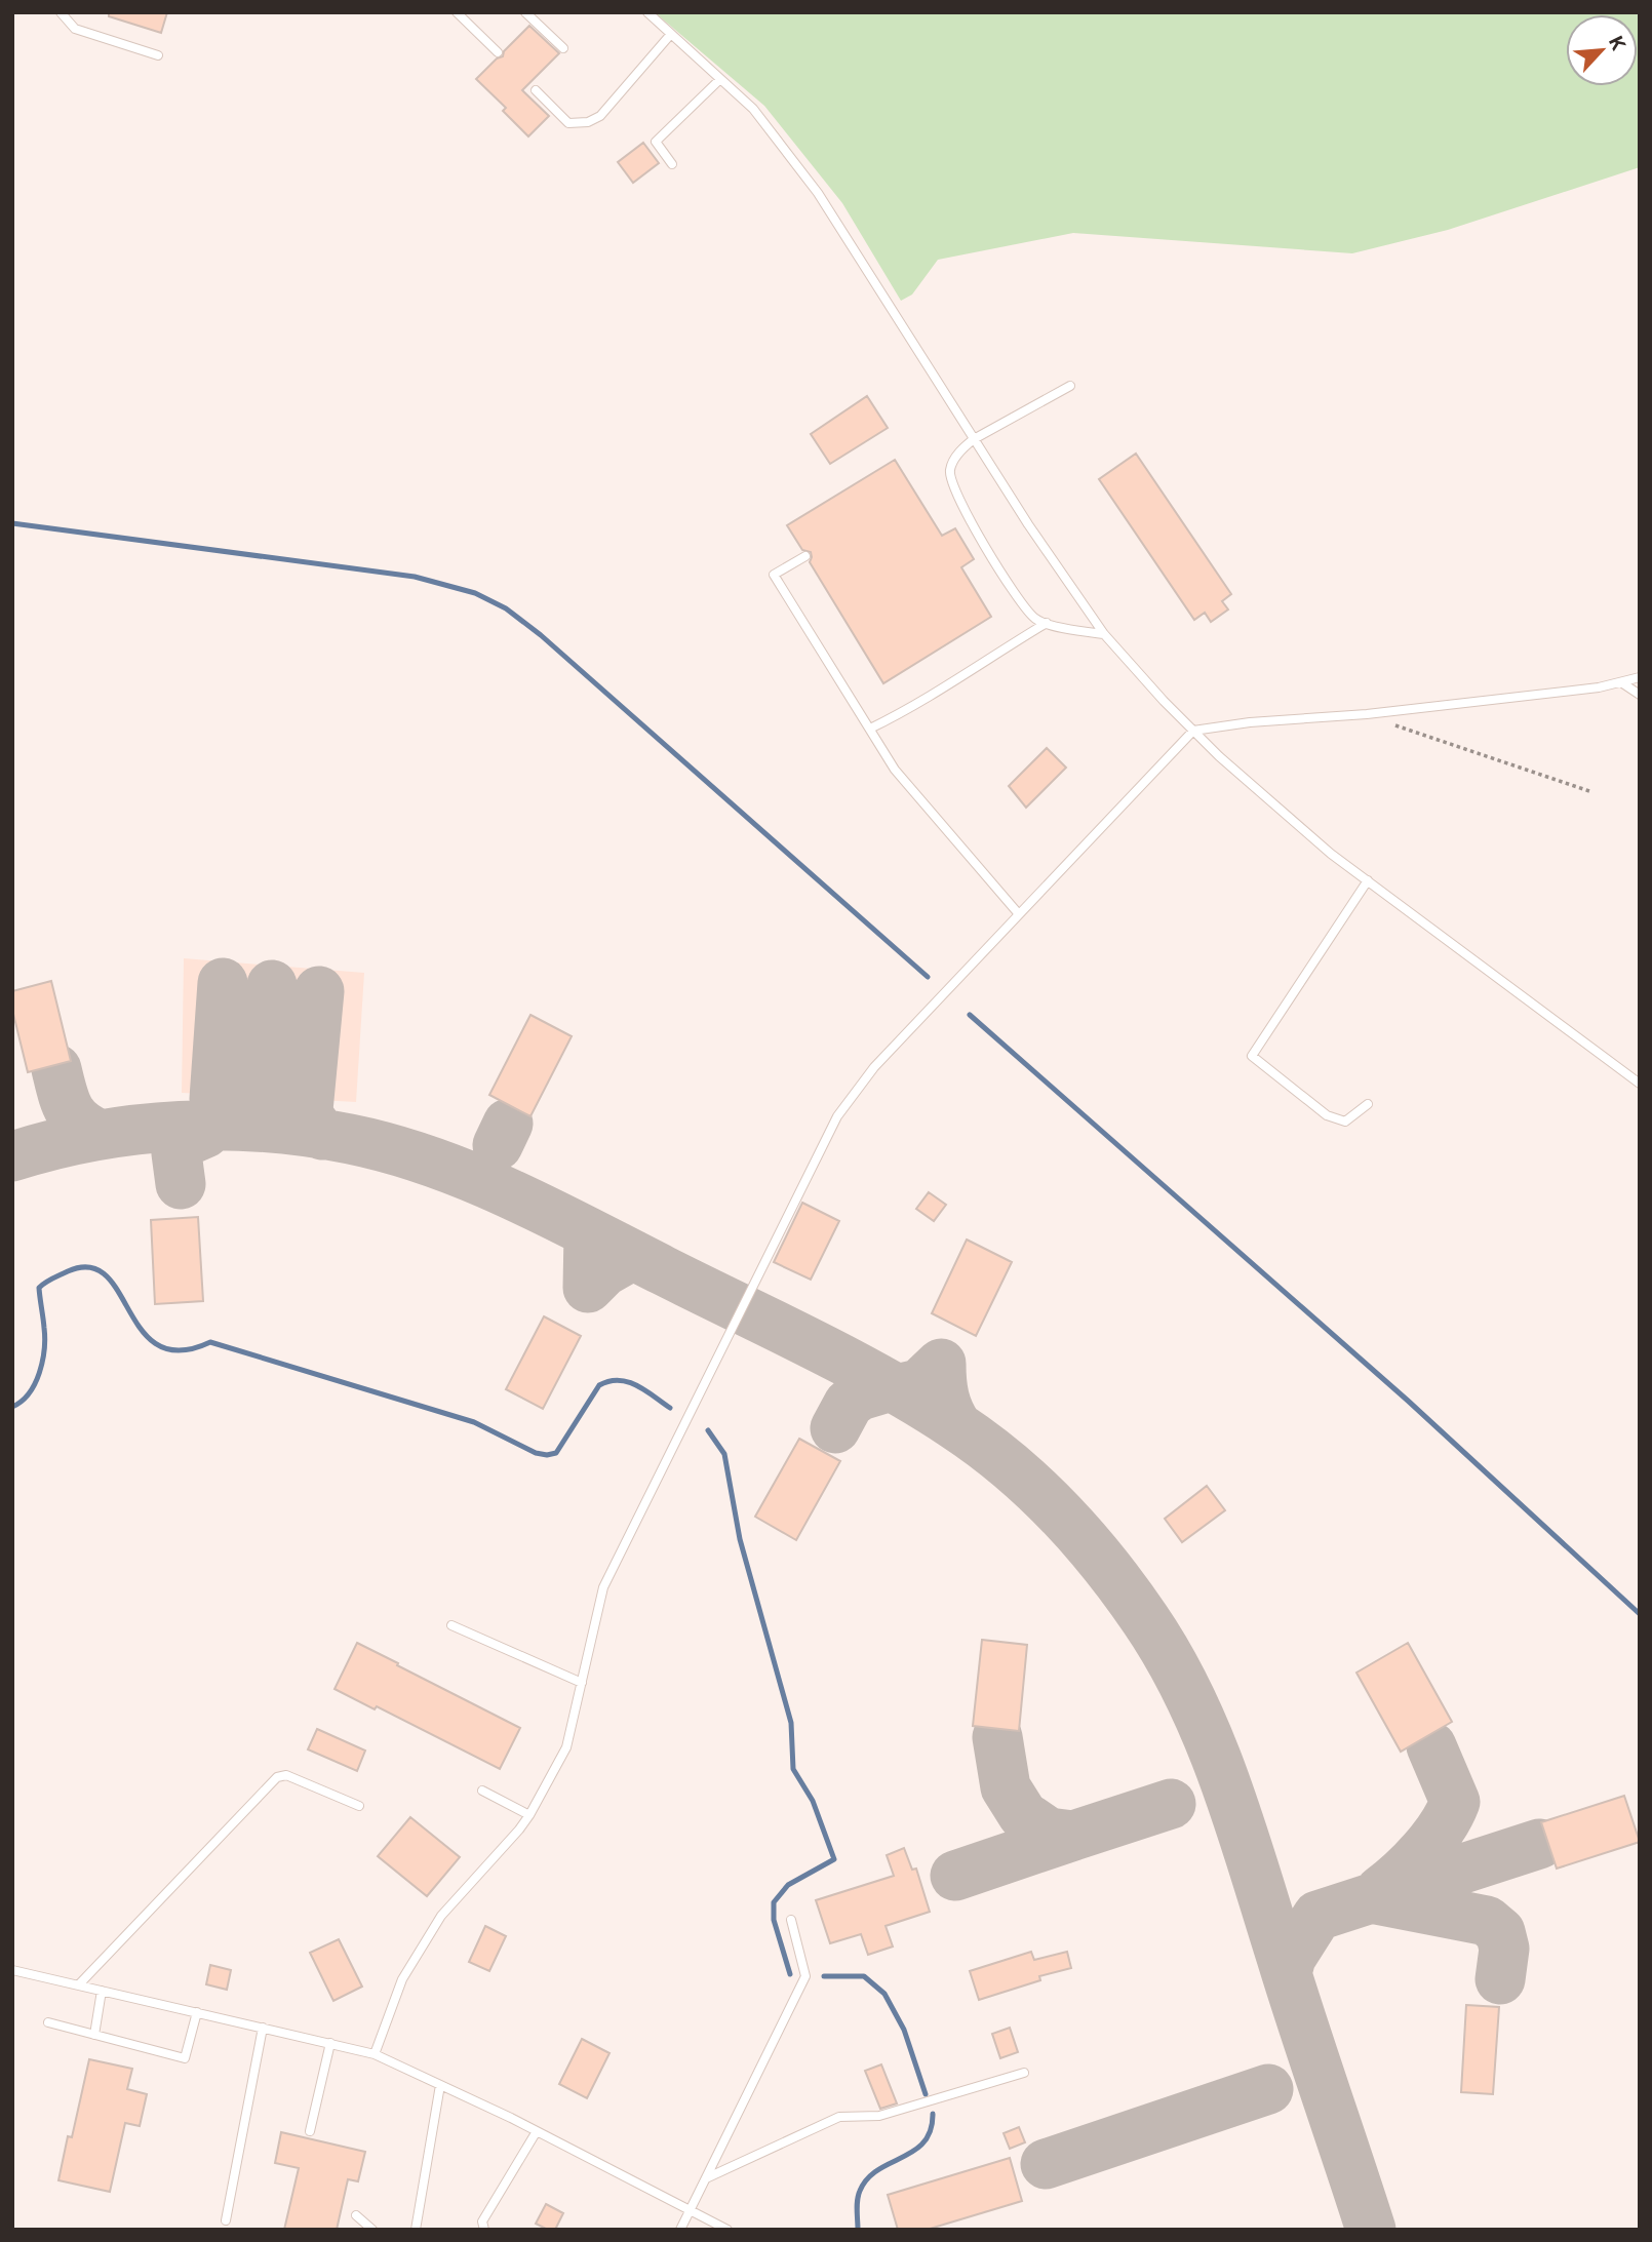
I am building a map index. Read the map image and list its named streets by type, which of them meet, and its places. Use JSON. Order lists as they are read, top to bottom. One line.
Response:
{"north":"top right"}
